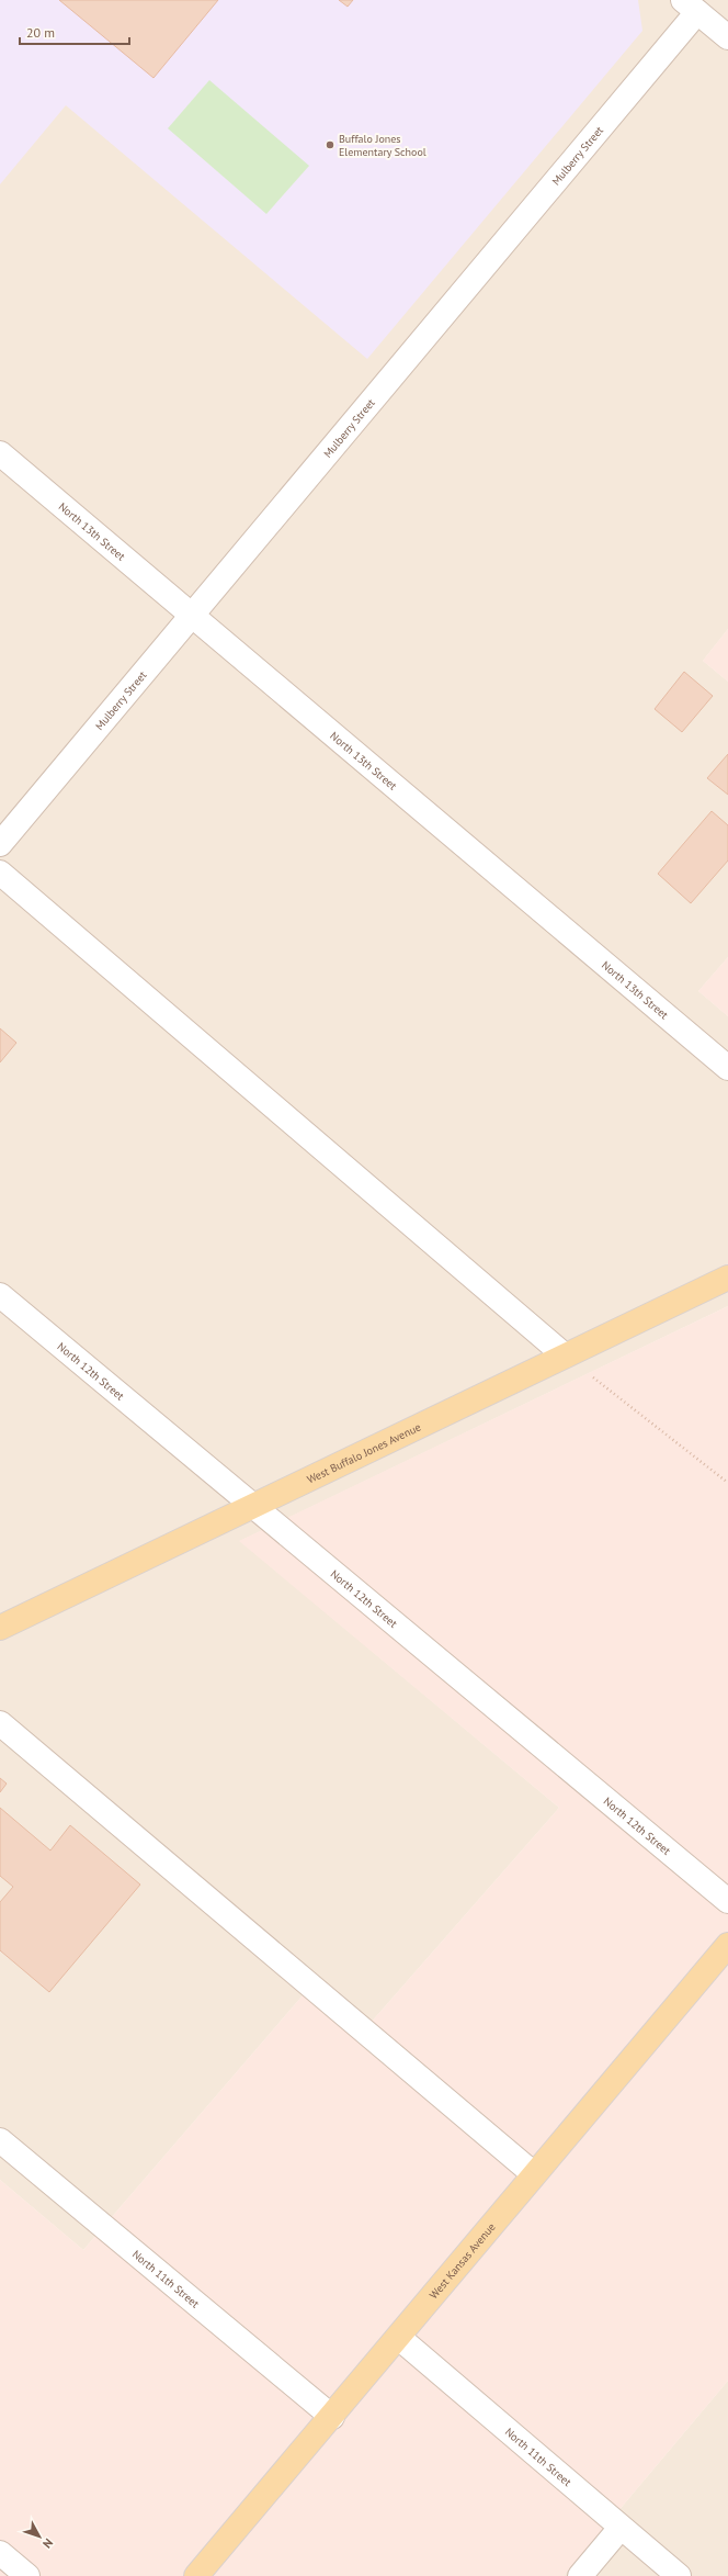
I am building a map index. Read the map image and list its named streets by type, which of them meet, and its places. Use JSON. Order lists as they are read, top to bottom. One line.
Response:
{"streets":{"main road":["West Buffalo Jones Avenue","West Kansas Avenue"],"street":["Mulberry Street","North 13th Street","North 12th Street","North 11th Street"]},"crossings":[["Mulberry Street","North 13th Street"],["North 12th Street","West Buffalo Jones Avenue"],["West Kansas Avenue","North 11th Street"]],"places":["Buffalo Jones Elementary School"],"scale_bar":"20 m","north":"bottom right"}
